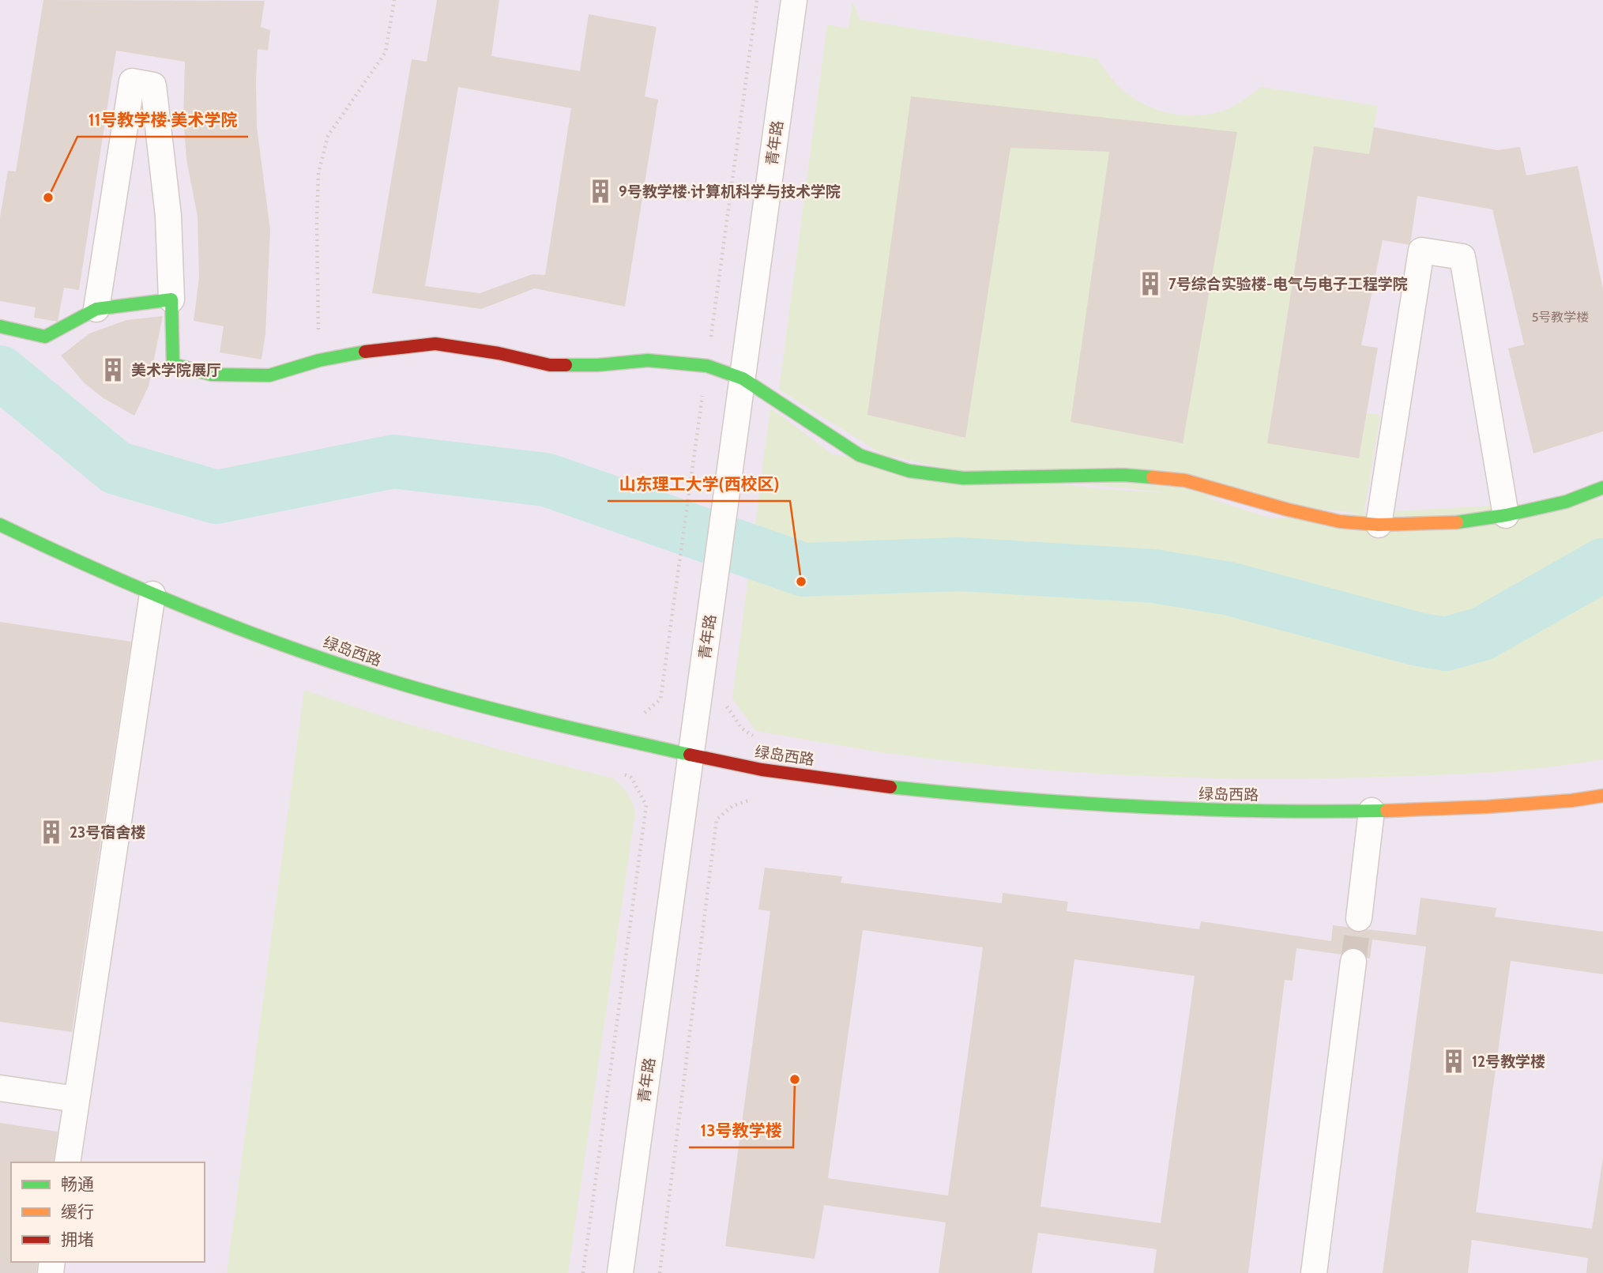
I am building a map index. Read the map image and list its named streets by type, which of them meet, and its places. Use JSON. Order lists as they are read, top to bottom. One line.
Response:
{"streets":{"street":["青年路","绿岛西路"]},"crossings":[["青年路","绿岛西路"]],"places":{"building":["9号教学楼·计算机科学与技术学院","7号综合实验楼-电气与电子工程学院","美术学院展厅","23号宿舍楼","12号教学楼"],"other":["11号教学楼·美术学院","山东理工大学(西校区)","13号教学楼"]},"house_numbers":["5号教学楼"],"legend":["畅通","缓行","拥堵"]}
